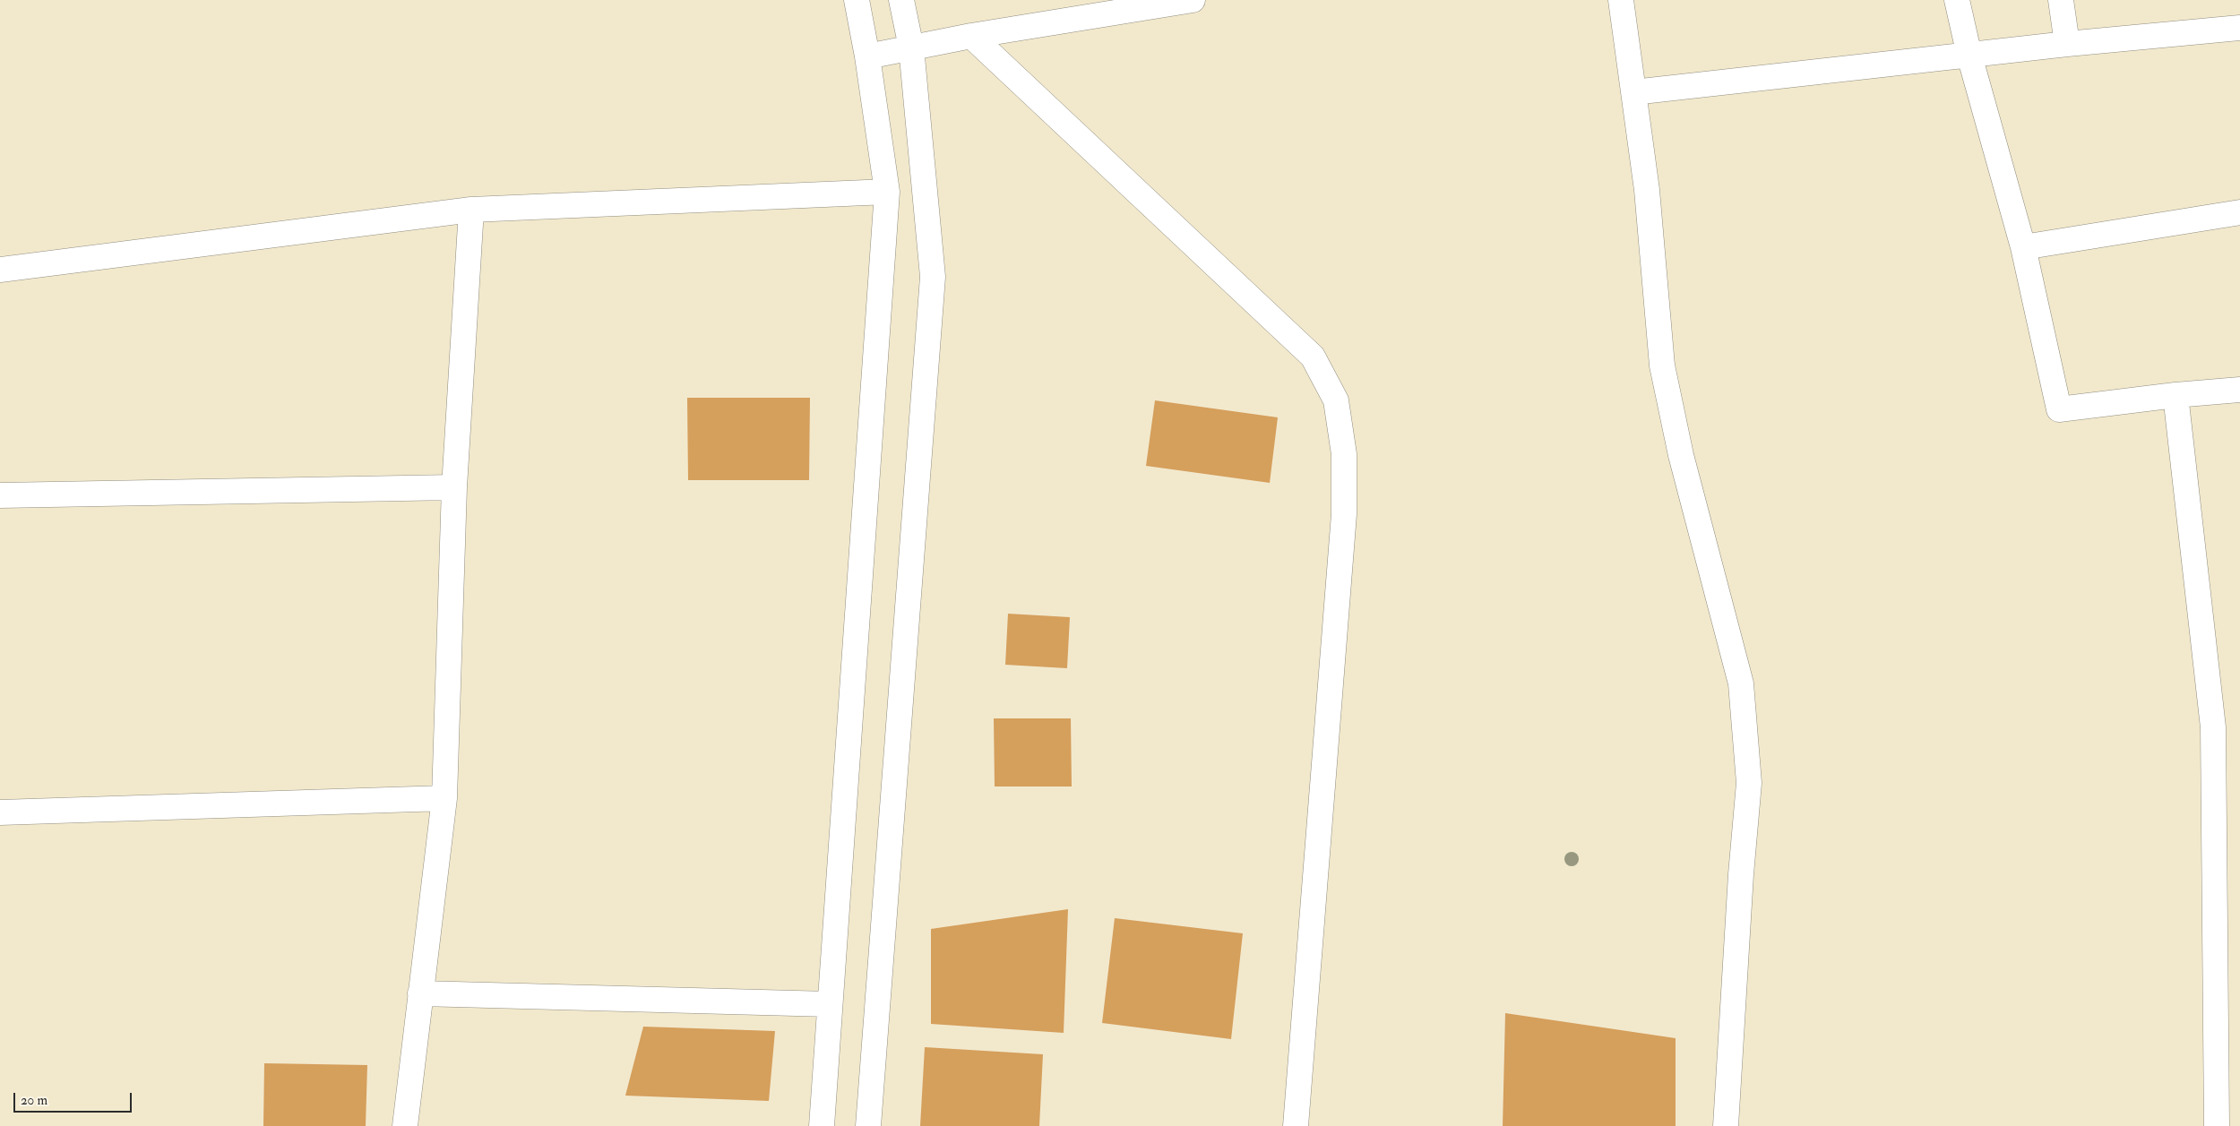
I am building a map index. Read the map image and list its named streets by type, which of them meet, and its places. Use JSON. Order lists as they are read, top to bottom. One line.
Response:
{"scale_bar":"20 m"}
